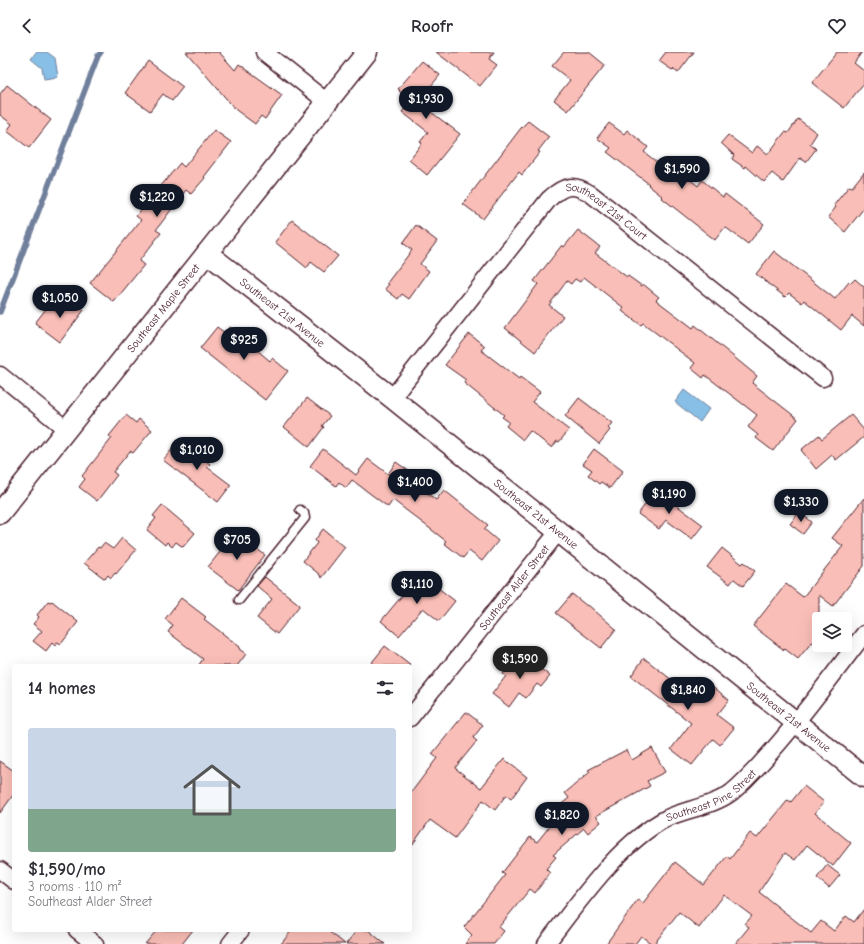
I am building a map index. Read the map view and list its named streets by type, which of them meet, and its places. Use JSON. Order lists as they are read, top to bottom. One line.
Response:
{"streets":{"street":["Southeast 21st Court","Southeast Maple Street","Southeast 21st Avenue","Southeast Alder Street","Southeast Pine Street"]},"crossings":[["Southeast 21st Court","Southeast 21st Avenue"],["Southeast Maple Street","Southeast 21st Avenue"],["Southeast 21st Avenue","Southeast Alder Street"],["Southeast 21st Avenue","Southeast Pine Street"]],"page":{"header":"Roofr","price":["$1,930","$1,590","$1,220","$1,050","$925","$1,010","$1,400","$1,190","$1,330","$705","$1,110","$1,590","$1,840","$1,820"],"heading":"14 homes","list":[{"name":"$1,590/mo","note":"3 rooms · 110 m² · Southeast Alder Street"}]}}
